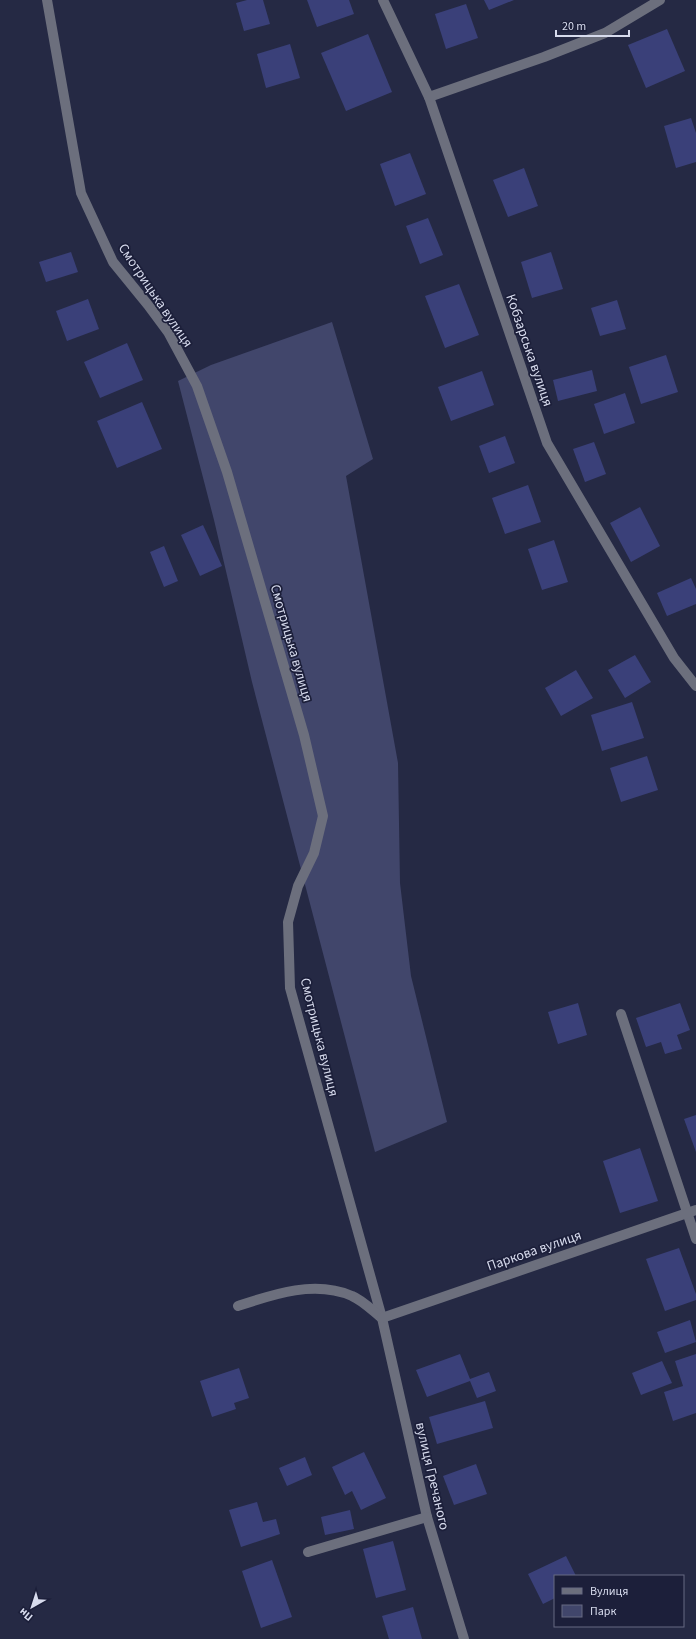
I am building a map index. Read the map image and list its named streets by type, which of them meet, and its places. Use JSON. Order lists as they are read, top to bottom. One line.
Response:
{"streets":{"street":["Смотрицька вулиця","Кобзарська вулиця","Паркова вулиця","вулиця Гречаного"]},"crossings":[["Смотрицька вулиця","Паркова вулиця"],["Смотрицька вулиця","вулиця Гречаного"],["Паркова вулиця","вулиця Гречаного"]],"legend":["Вулиця","Парк"],"scale_bar":"20 m","north":"bottom left"}
